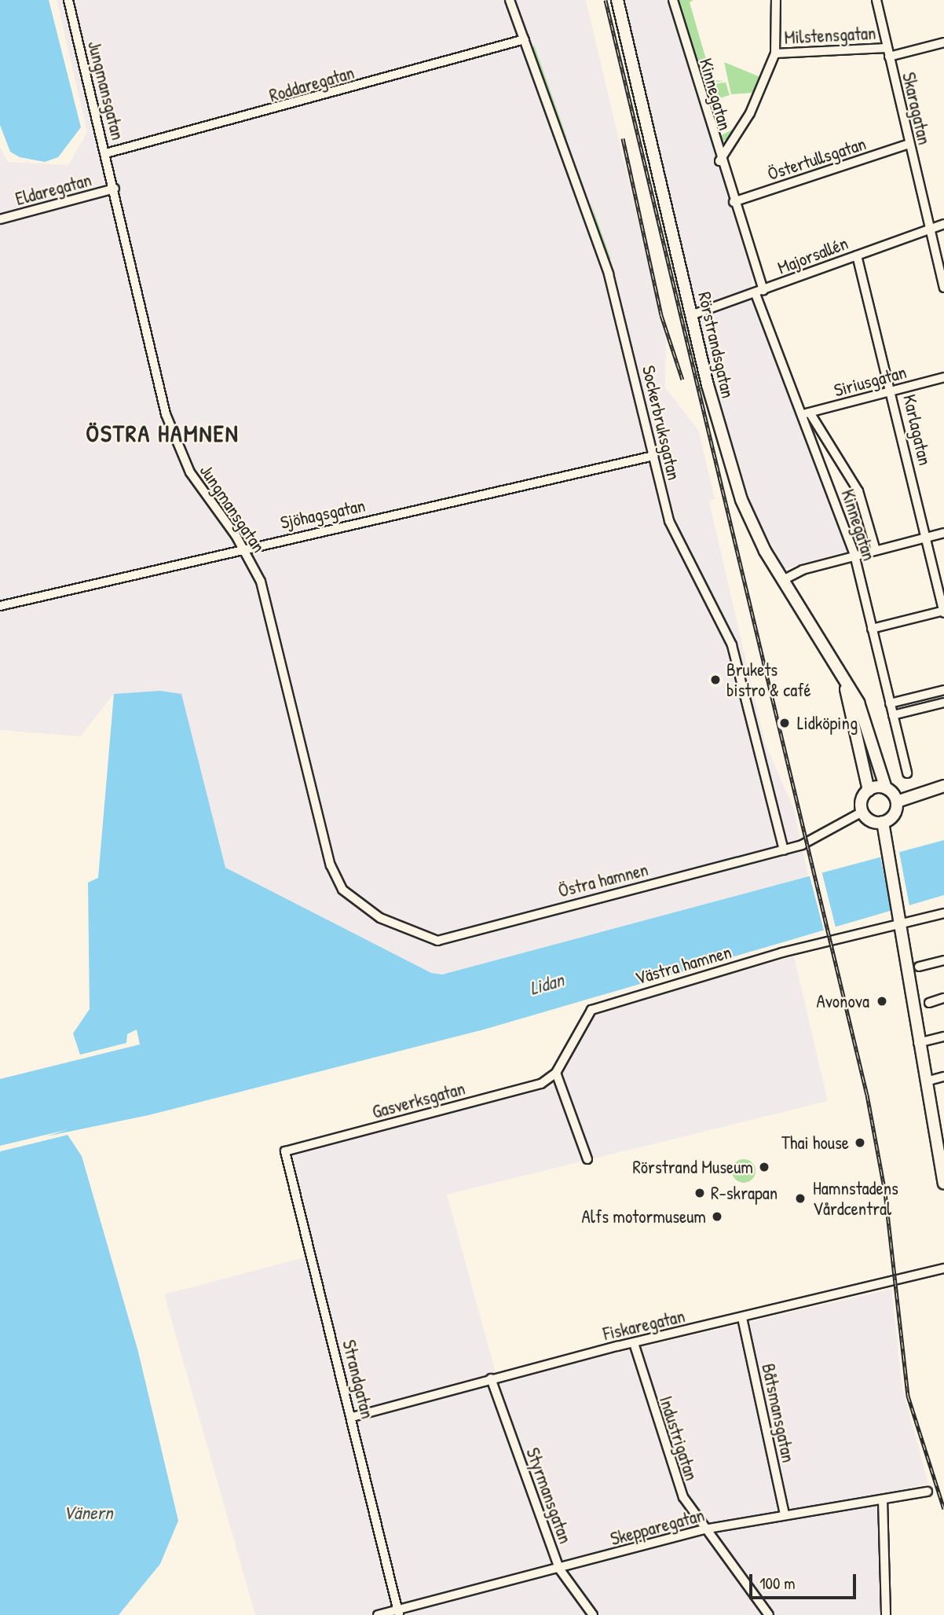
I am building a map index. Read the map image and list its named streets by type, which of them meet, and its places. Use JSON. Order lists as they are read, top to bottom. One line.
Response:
{"streets":{"main road":["Rörstrandsgatan"],"street":["Milstensgatan","Roddaregatan","Jungmansgatan","Kinnegatan","Skaragatan","Östertullsgatan","Eldaregatan","Majorsallén","Siriusgatan","Sockerbruksgatan","Karlagatan","Sjöhagsgatan","Östra hamnen","Västra hamnen","Gasverksgatan","Fiskaregatan","Strandgatan","Båtsmansgatan","Industrigatan","Styrmansgatan","Skepparegatan"]},"crossings":[["Milstensgatan","Skaragatan"],["Roddaregatan","Jungmansgatan"],["Roddaregatan","Sockerbruksgatan"],["Jungmansgatan","Eldaregatan"],["Jungmansgatan","Sjöhagsgatan"],["Jungmansgatan","Östra hamnen"],["Kinnegatan","Östertullsgatan"],["Kinnegatan","Majorsallén"],["Kinnegatan","Siriusgatan"],["Skaragatan","Östertullsgatan"],["Skaragatan","Majorsallén"],["Majorsallén","Rörstrandsgatan"],["Majorsallén","Karlagatan"],["Rörstrandsgatan","Östra hamnen"],["Siriusgatan","Karlagatan"],["Sockerbruksgatan","Sjöhagsgatan"],["Sockerbruksgatan","Östra hamnen"],["Västra hamnen","Gasverksgatan"],["Gasverksgatan","Strandgatan"],["Fiskaregatan","Strandgatan"],["Fiskaregatan","Båtsmansgatan"],["Fiskaregatan","Industrigatan"],["Fiskaregatan","Styrmansgatan"],["Strandgatan","Skepparegatan"],["Båtsmansgatan","Skepparegatan"],["Industrigatan","Skepparegatan"],["Styrmansgatan","Skepparegatan"]],"districts":["ÖSTRA HAMNEN"],"water":["Lidan","Vänern"],"places":["Brukets bistro & café","Lidköping","Avonova","Thai house","Rörstrand Museum","R-skrapan","Hamnstadens Vårdcentral","Alfs motormuseum"],"scale_bar":"100 m"}
